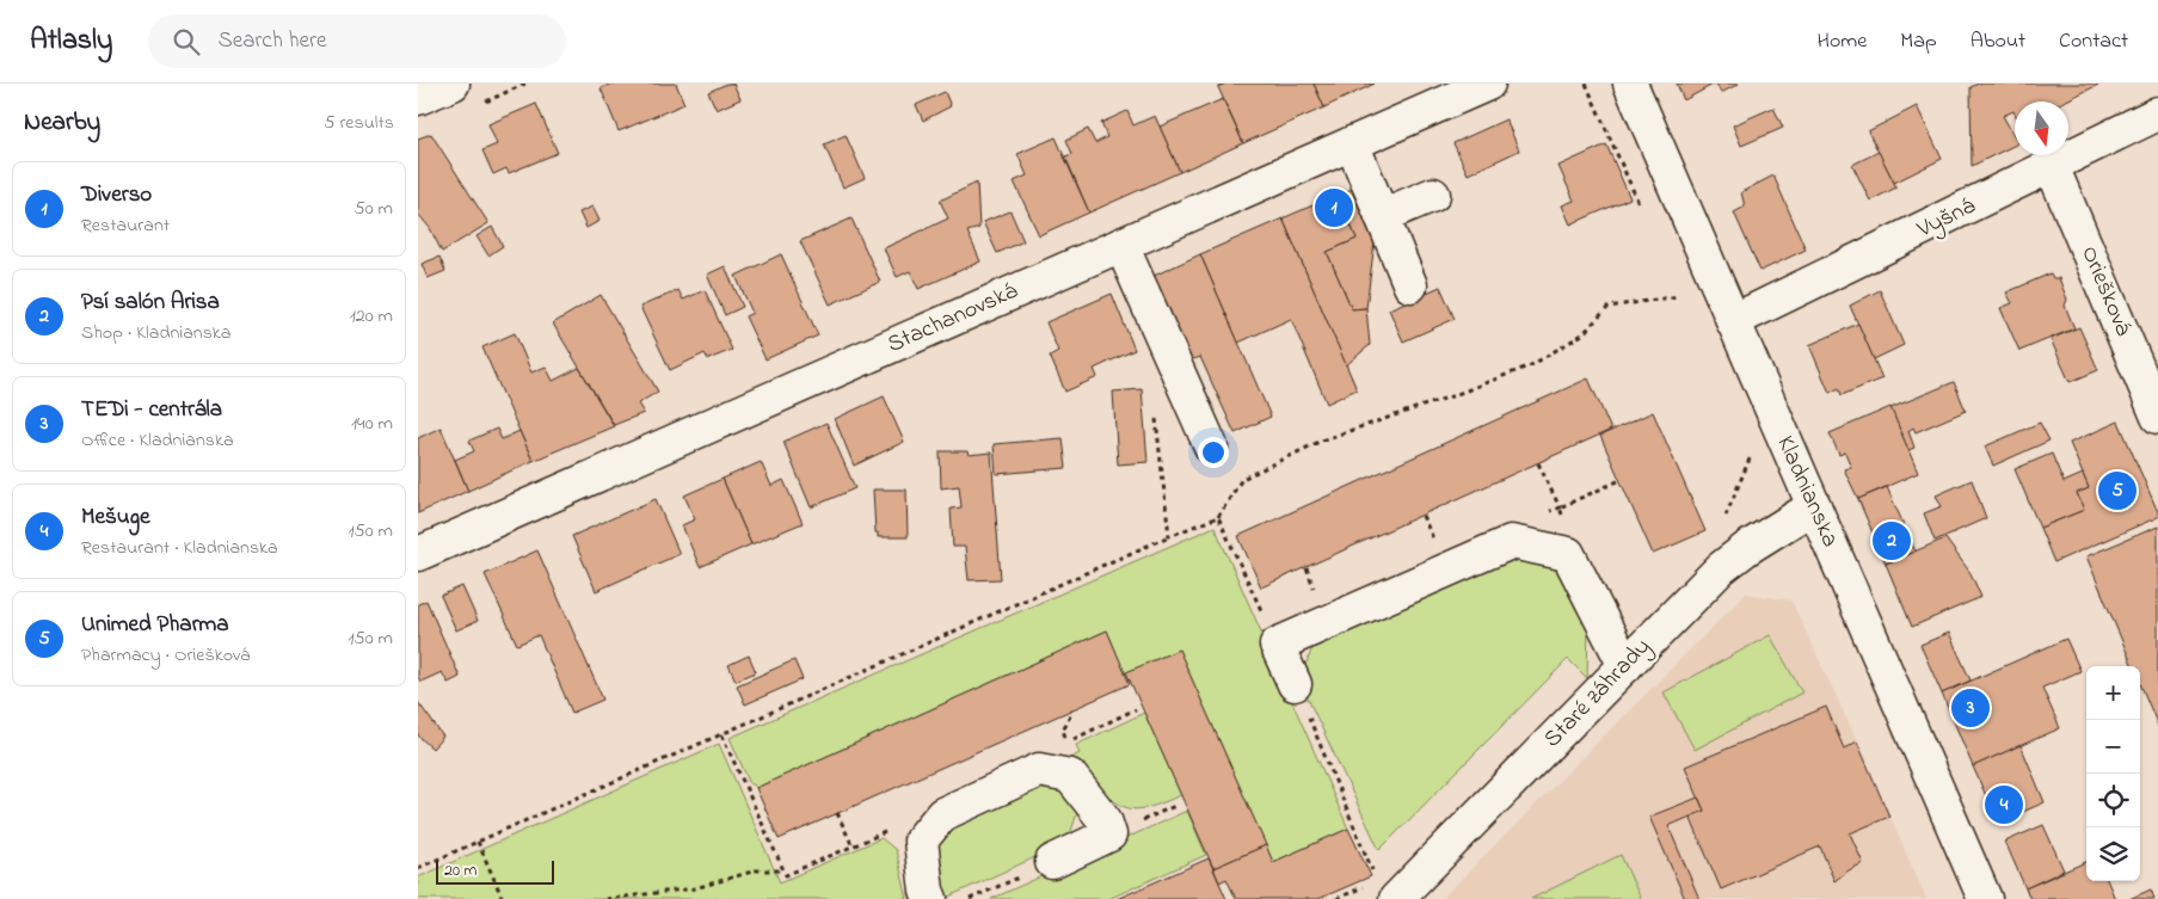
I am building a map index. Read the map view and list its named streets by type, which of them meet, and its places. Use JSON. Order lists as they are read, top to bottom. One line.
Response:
{"streets":{"street":["Vyšná","Oriešková","Stachanovská","Kladnianska","Staré záhrady"]},"crossings":[["Vyšná","Oriešková"],["Vyšná","Kladnianska"],["Kladnianska","Staré záhrady"]],"scale_bar":"20 m","north":"bottom","page":{"header":"Atlasly","search":"Search here","nav":["Home","Map","About","Contact"],"heading":["Nearby","5 results"],"list":[{"mark":"1","name":"Diverso","note":"Restaurant","value":"50 m"},{"mark":"2","name":"Psí salón Arisa","note":"Shop · Kladnianska","value":"120 m"},{"mark":"3","name":"TEDi - centrála","note":"Office · Kladnianska","value":"140 m"},{"mark":"4","name":"Mešuge","note":"Restaurant · Kladnianska","value":"150 m"},{"mark":"5","name":"Unimed Pharma","note":"Pharmacy · Oriešková","value":"150 m"}],"pins":["1","5","2","3","4"],"map_buttons":["+","−"],"scale":"20 m"}}
